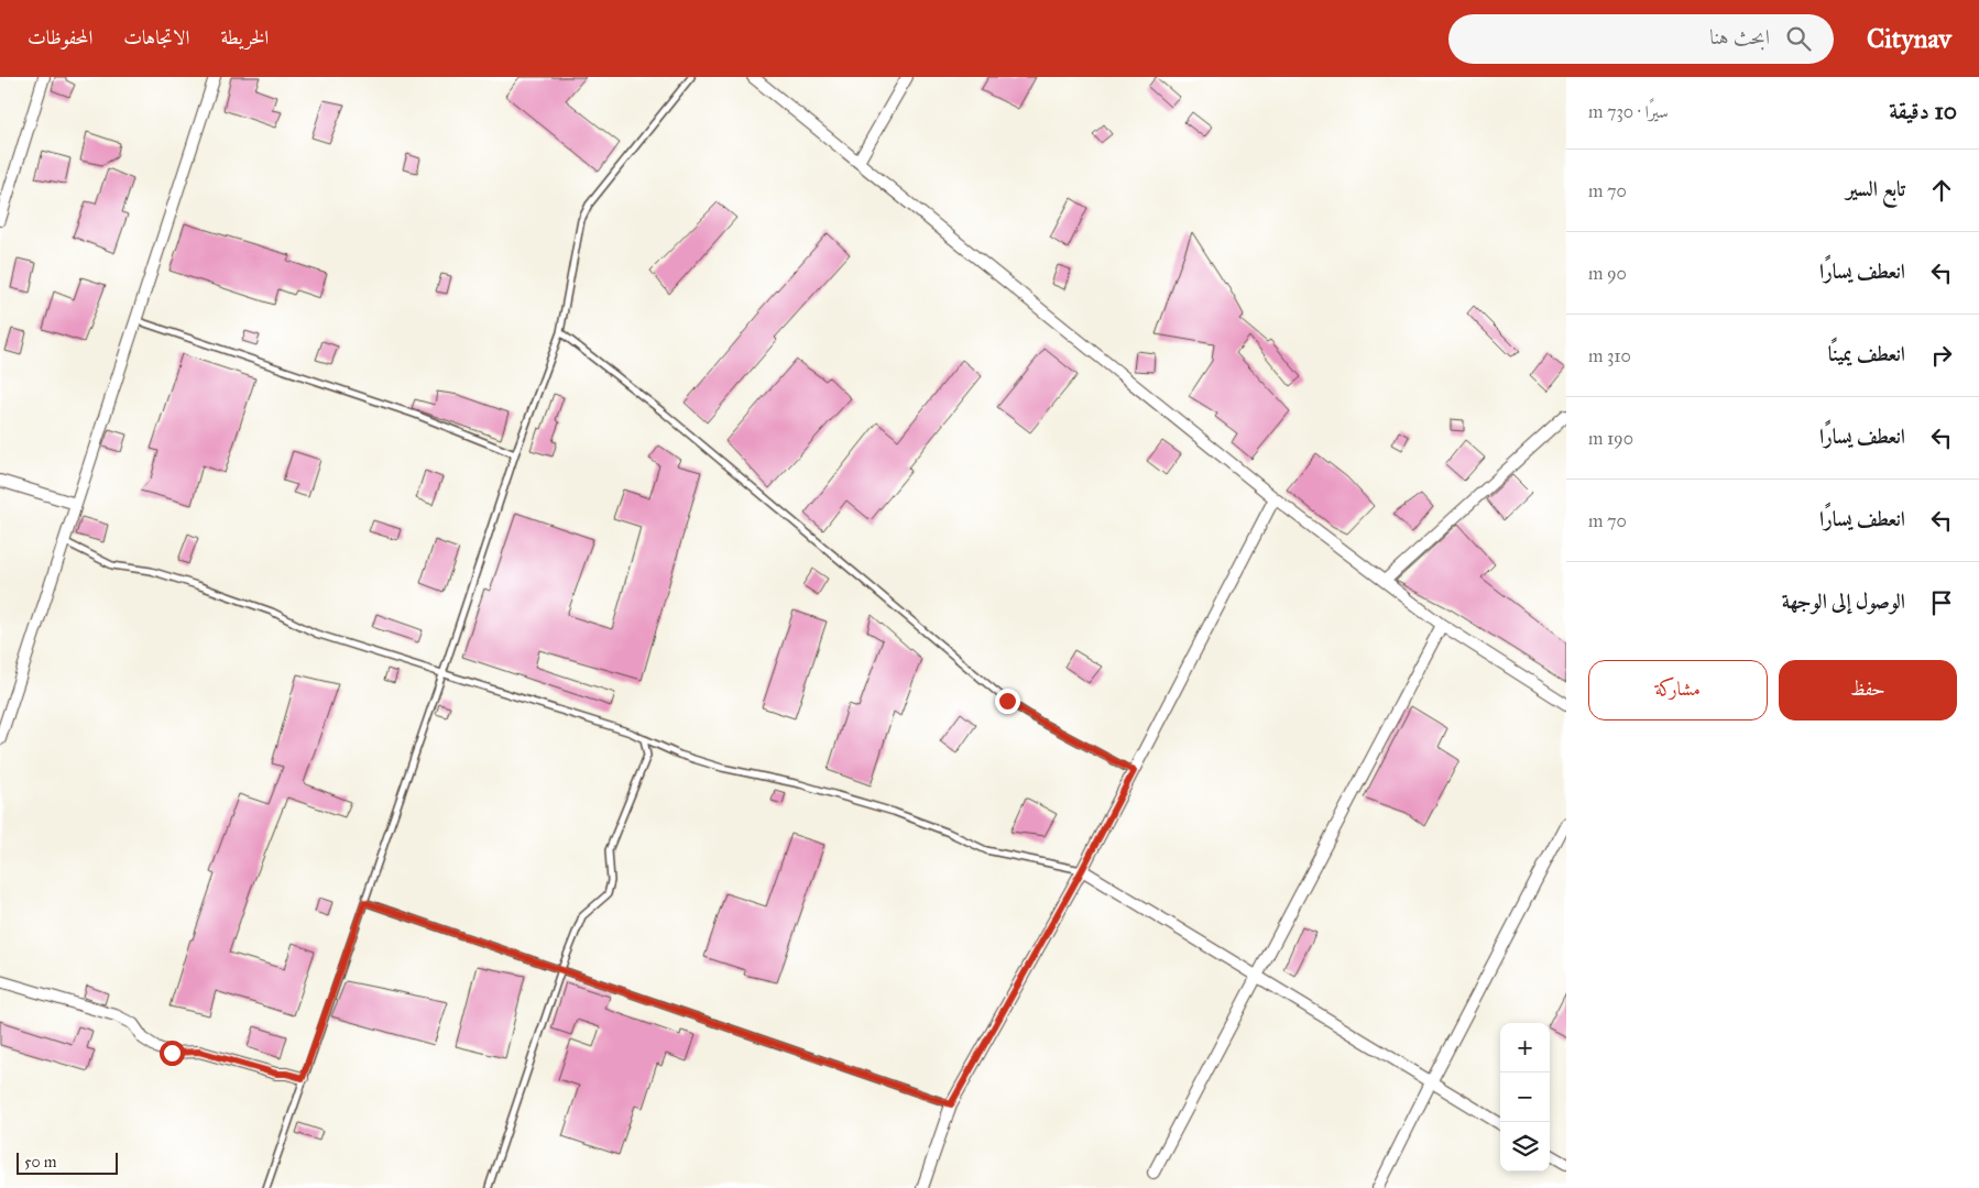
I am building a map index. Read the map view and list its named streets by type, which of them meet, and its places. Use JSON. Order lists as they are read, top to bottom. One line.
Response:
{"scale_bar":"50 m","page":{"header":"Citynav","search":"ابحث هنا","nav":["الخريطة","الاتجاهات","المحفوظات"],"heading":["10 دقيقة","سيرًا · 730 m"],"list":[["تابع السير","70 m"],["انعطف يسارًا","90 m"],["انعطف يمينًا","310 m"],["انعطف يسارًا","190 m"],["انعطف يسارًا","70 m"],"الوصول إلى الوجهة"],"buttons":["حفظ","مشاركة"],"map_buttons":["+","−"],"scale":"50 m"}}
